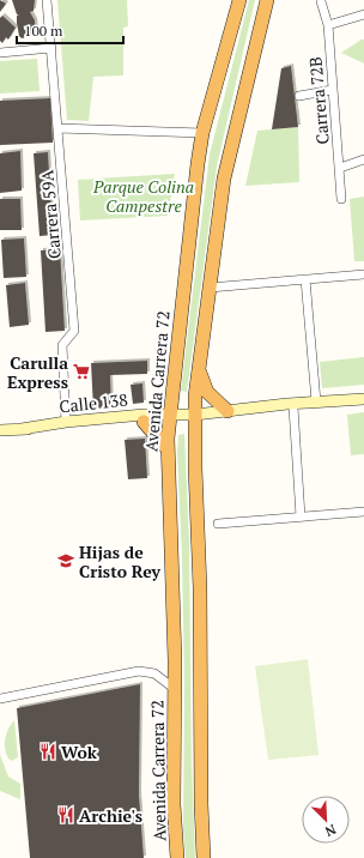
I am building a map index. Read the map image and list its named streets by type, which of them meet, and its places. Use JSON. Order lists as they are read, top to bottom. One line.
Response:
{"streets":{"highway":["Avenida Carrera 72"],"main road":["Calle 138"],"street":["Carrera 72B","Carrera 59A"]},"crossings":[["Carrera 59A","Calle 138"],["Avenida Carrera 72","Calle 138"]],"parks":["Parque Colina Campestre"],"places":{"supermarket":["Carulla Express"],"school or university":["Hijas de Cristo Rey"],"restaurant":["Wok","Archie's"]},"scale_bar":"100 m","north":"bottom right"}
